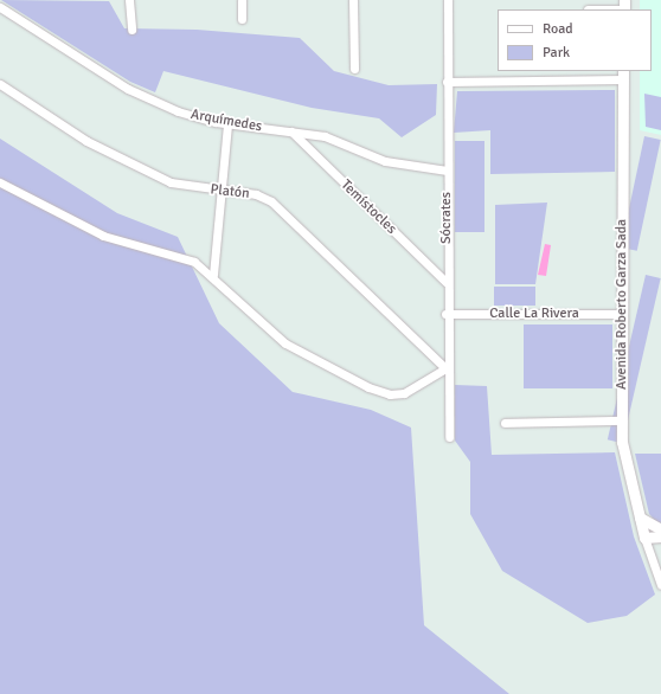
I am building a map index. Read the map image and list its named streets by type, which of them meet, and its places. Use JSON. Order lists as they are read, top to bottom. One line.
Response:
{"streets":{"street":["Arquímedes","Platón","Temístocles","Sócrates","Avenida Roberto Garza Sada","Calle La Rivera"]},"crossings":[["Arquímedes","Temístocles"],["Arquímedes","Sócrates"],["Platón","Sócrates"],["Temístocles","Sócrates"],["Sócrates","Calle La Rivera"],["Avenida Roberto Garza Sada","Calle La Rivera"]],"legend":["Road","Park"]}
